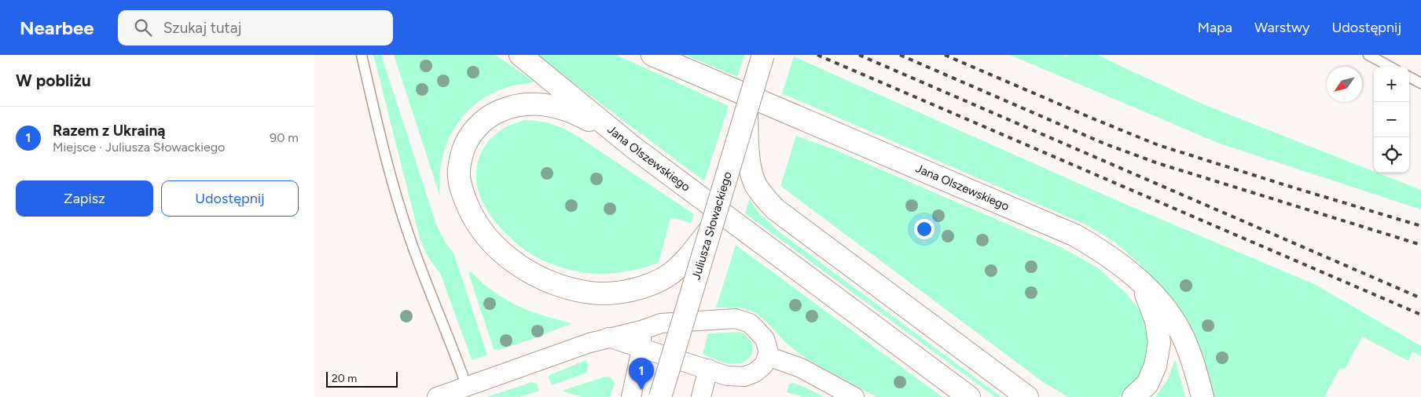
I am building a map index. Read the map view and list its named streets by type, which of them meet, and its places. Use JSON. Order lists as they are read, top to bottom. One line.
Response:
{"streets":{"main road":["Jana Olszewskiego","Juliusza Słowackiego"]},"scale_bar":"20 m","north":"bottom left","page":{"header":"Nearbee","search":"Szukaj tutaj","nav":["Mapa","Warstwy","Udostępnij"],"heading":"W pobliżu","map_buttons":["+","−"],"list":[{"mark":"1","name":"Razem z Ukrainą","note":"Miejsce · Juliusza Słowackiego","value":"90 m"}],"buttons":["Zapisz","Udostępnij"],"pins":"1","scale":"20 m"}}
